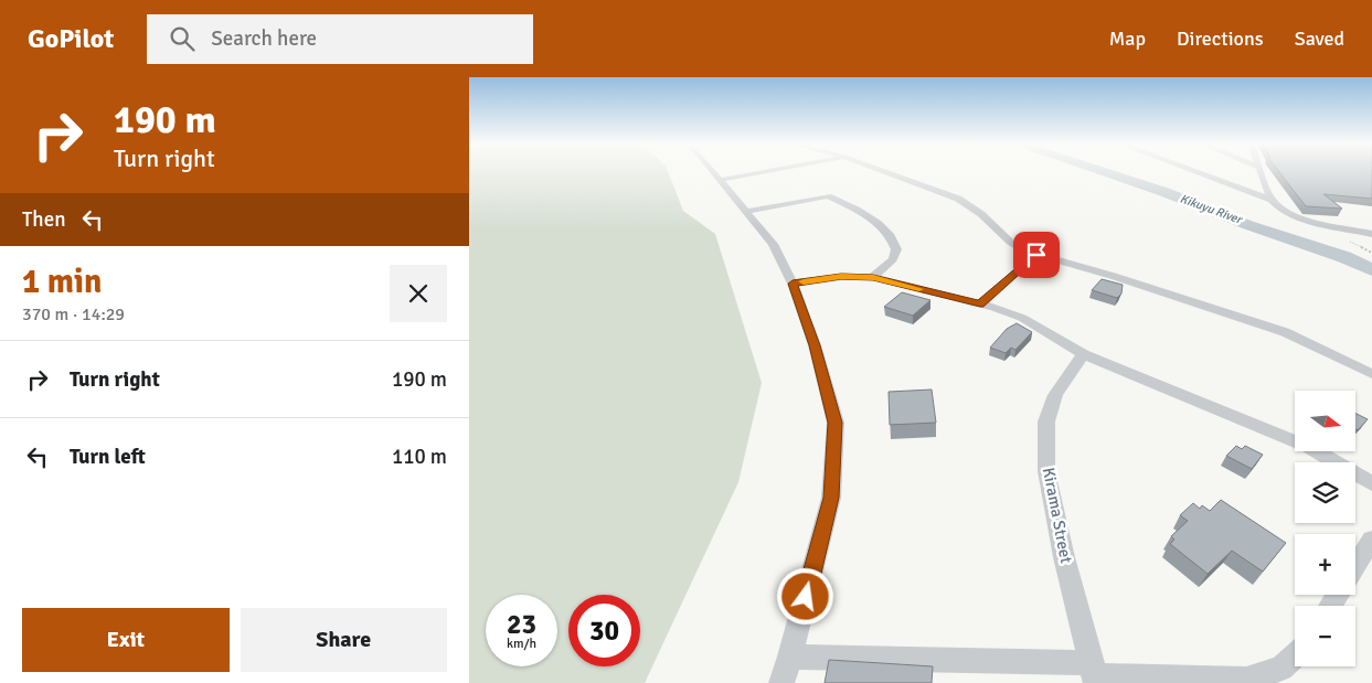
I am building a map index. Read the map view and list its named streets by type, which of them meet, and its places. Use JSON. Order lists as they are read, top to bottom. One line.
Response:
{"streets":{"street":["Kirama Street"]},"water":["Kikuyu River"],"north":"right","page":{"header":"GoPilot","search":"Search here","nav":["Map","Directions","Saved"],"turn":["190 m","Turn right"],"then":"Then","heading":["1 min","370 m · 14:29"],"list":[{"name":"Turn right","value":"190 m"},{"name":"Turn left","value":"110 m"}],"map_buttons":["+","−"],"speed":"23 km/h","limit":"30","buttons":["Exit","Share"]}}
